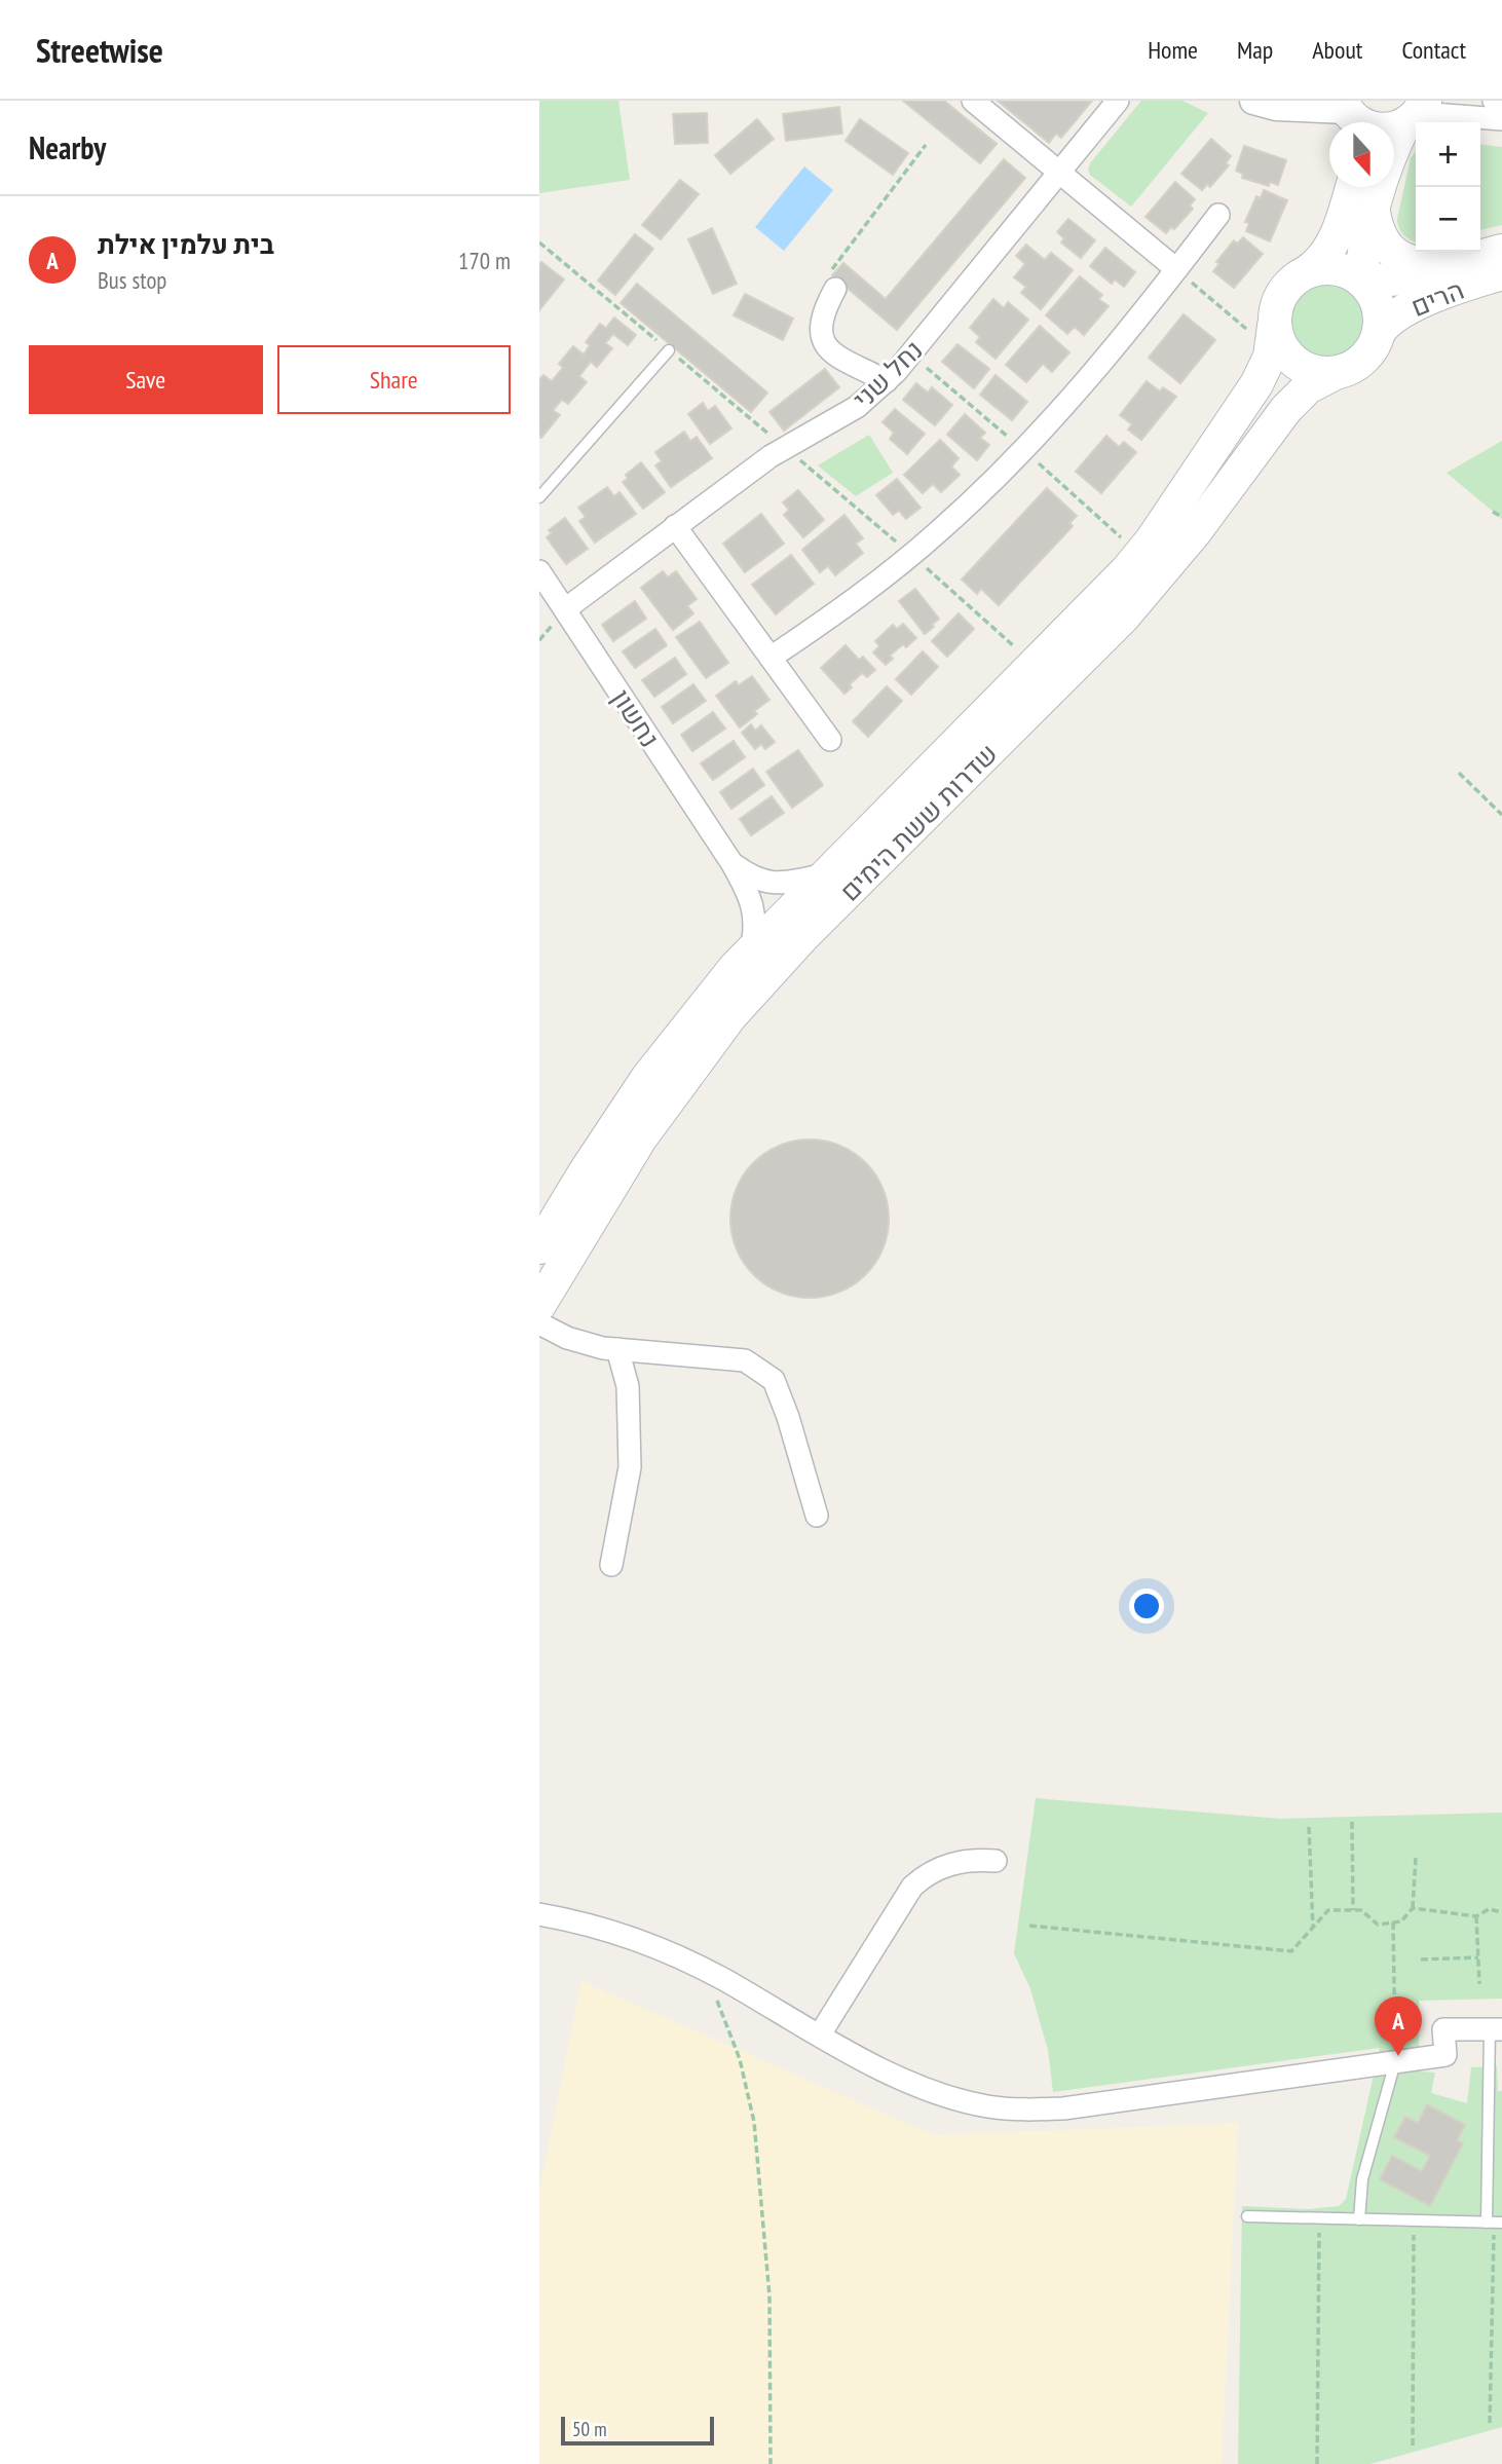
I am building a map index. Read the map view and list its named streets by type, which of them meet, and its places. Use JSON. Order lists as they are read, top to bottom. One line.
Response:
{"streets":{"main road":["הרים","שדרות ששת הימים"],"street":["נחל שני","נחשון"]},"crossings":[["הרים","שדרות ששת הימים"],["נחל שני","נחשון"],["נחשון","שדרות ששת הימים"]],"scale_bar":"50 m","north":"bottom","page":{"header":"Streetwise","nav":["Home","Map","About","Contact"],"heading":"Nearby","map_buttons":["+","−"],"list":[{"mark":"A","name":"בית עלמין אילת","note":"Bus stop","value":"170 m"}],"buttons":["Save","Share"],"pins":"A","scale":"50 m"}}
